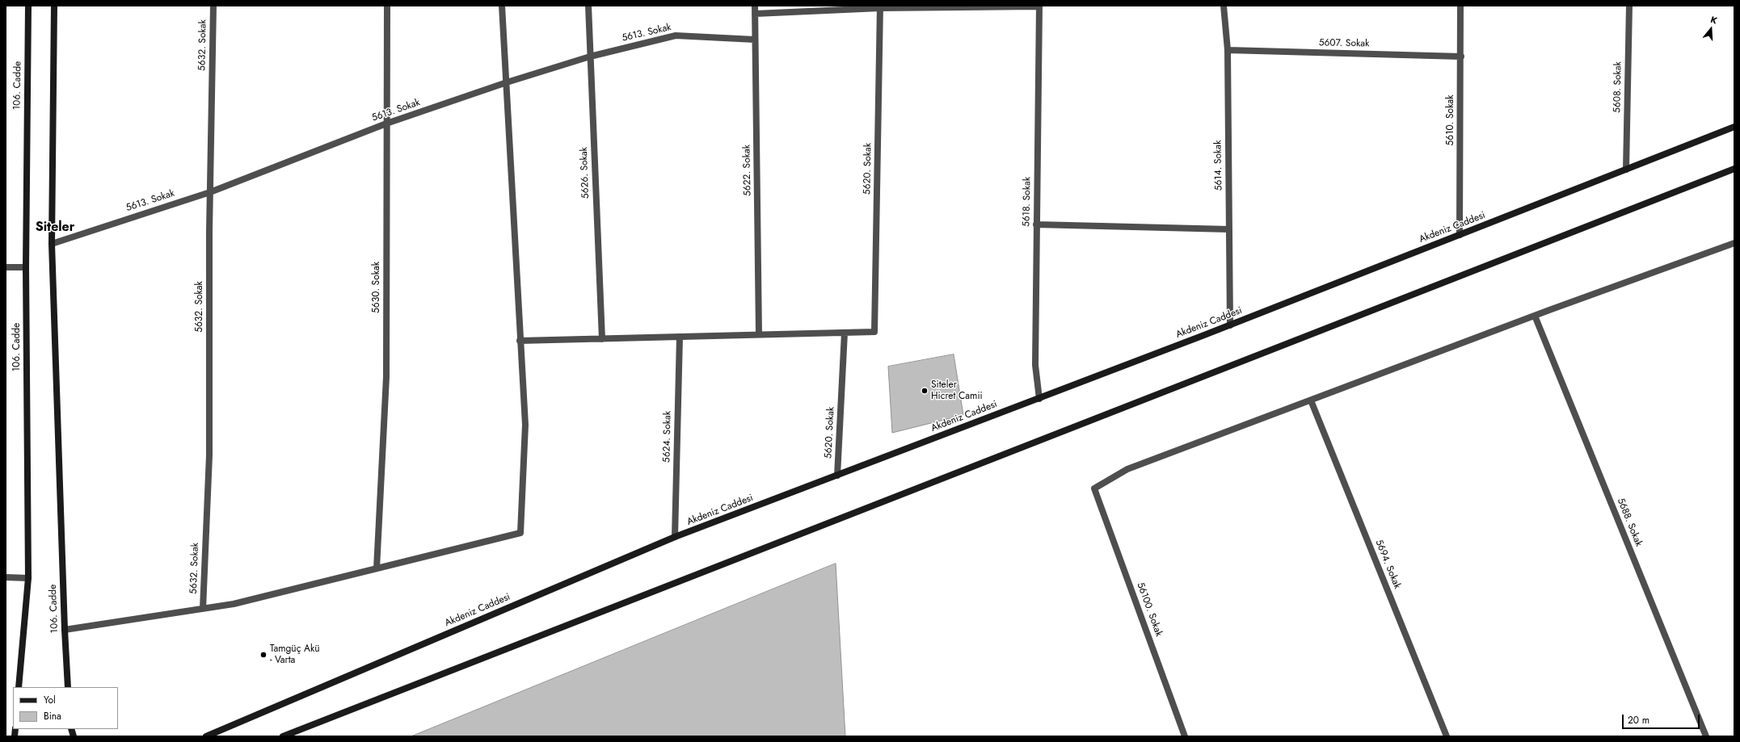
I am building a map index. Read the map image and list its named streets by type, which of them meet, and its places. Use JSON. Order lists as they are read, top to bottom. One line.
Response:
{"streets":{"main road":["106. Cadde","Akdeniz Caddesi"],"street":["5613. Sokak","5607. Sokak","5632. Sokak","5608. Sokak","5610. Sokak","5614. Sokak","5620. Sokak","5622. Sokak","5626. Sokak","5618. Sokak","5630. Sokak","5624. Sokak","5688. Sokak","5694. Sokak","56100. Sokak"]},"crossings":[["5613. Sokak","5632. Sokak"],["5613. Sokak","106. Cadde"],["5613. Sokak","5622. Sokak"],["5613. Sokak","5626. Sokak"],["5613. Sokak","5630. Sokak"],["5607. Sokak","5610. Sokak"],["5607. Sokak","5614. Sokak"],["5608. Sokak","Akdeniz Caddesi"],["5610. Sokak","Akdeniz Caddesi"],["5614. Sokak","Akdeniz Caddesi"],["5620. Sokak","Akdeniz Caddesi"],["5618. Sokak","Akdeniz Caddesi"],["Akdeniz Caddesi","5624. Sokak"],["5694. Sokak","56100. Sokak"]],"districts":["Siteler"],"places":["Siteler Hicret Camii","Tamgüç Akü - Varta"],"legend":["Yol","Bina"],"scale_bar":"20 m","north":"top"}
